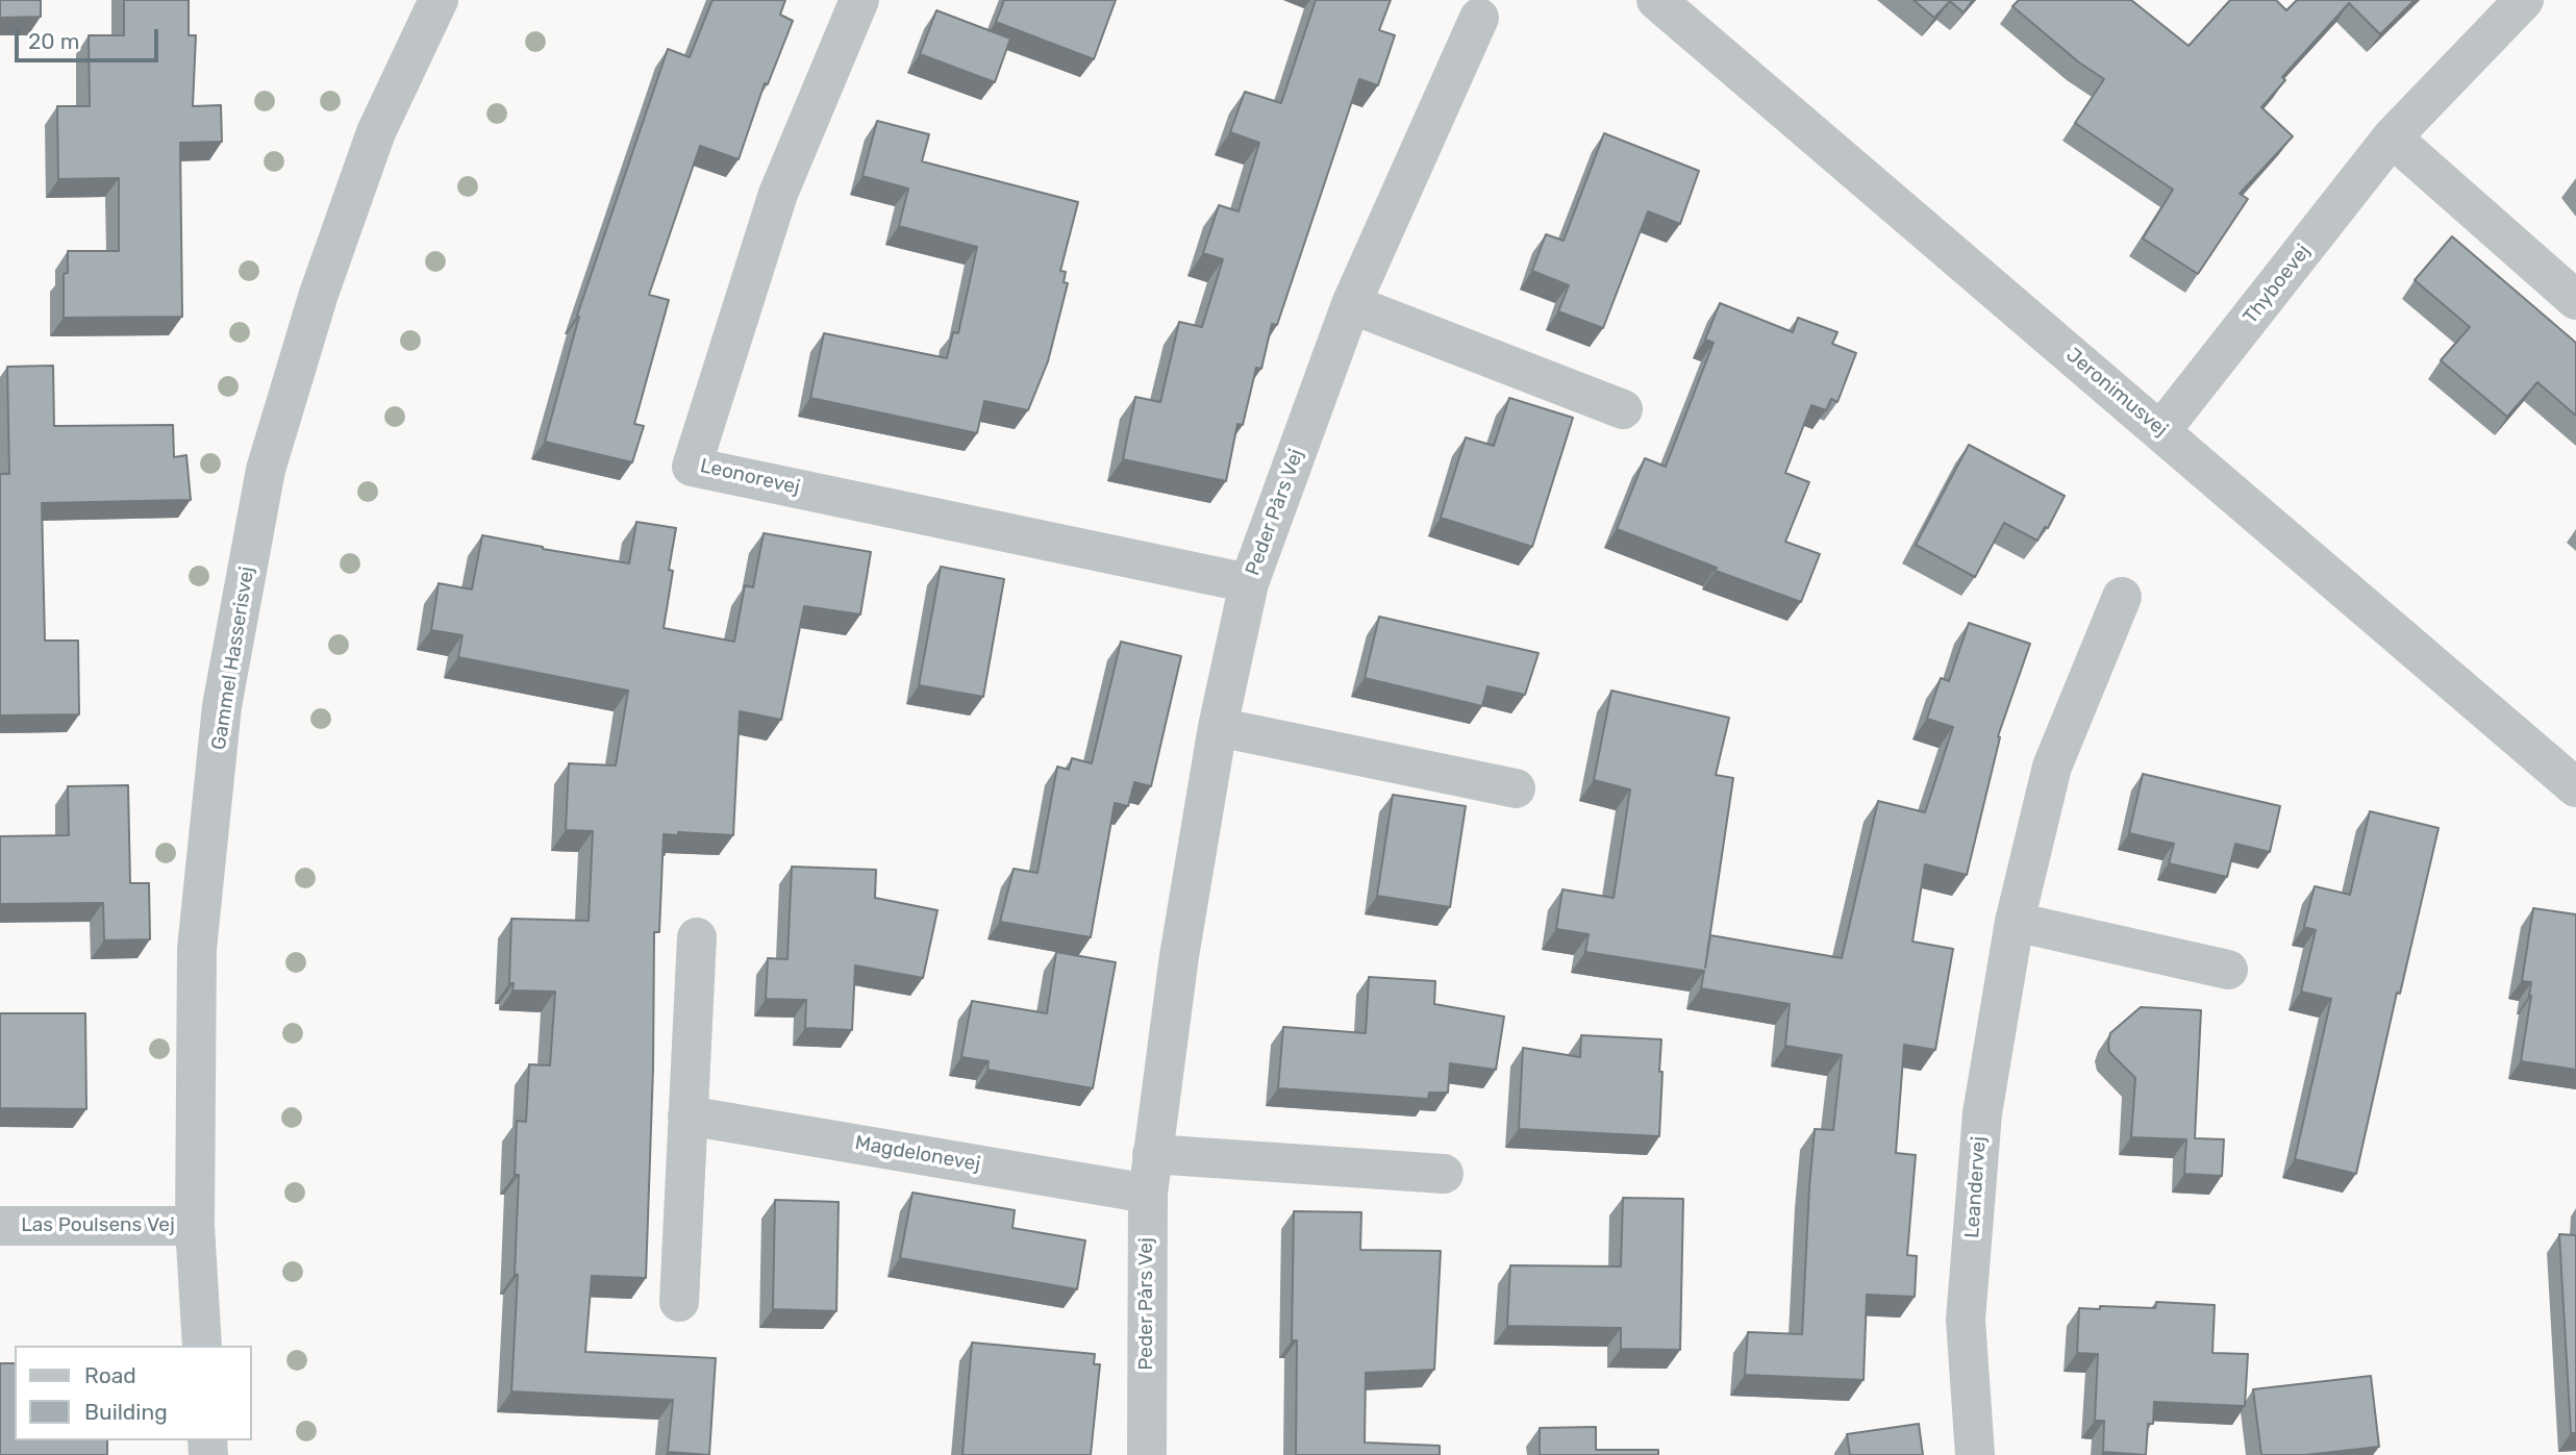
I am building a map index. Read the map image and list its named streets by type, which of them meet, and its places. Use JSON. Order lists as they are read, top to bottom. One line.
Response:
{"streets":{"street":["Thyboevej","Jeronimusvej","Leonorevej","Peder Pårs Vej","Gammel Hasserisvej","Magdelonevej","Leandervej","Las Poulsens Vej"]},"crossings":[["Thyboevej","Jeronimusvej"],["Leonorevej","Peder Pårs Vej"],["Peder Pårs Vej","Magdelonevej"],["Gammel Hasserisvej","Las Poulsens Vej"]],"legend":["Road","Building"],"scale_bar":"20 m"}
